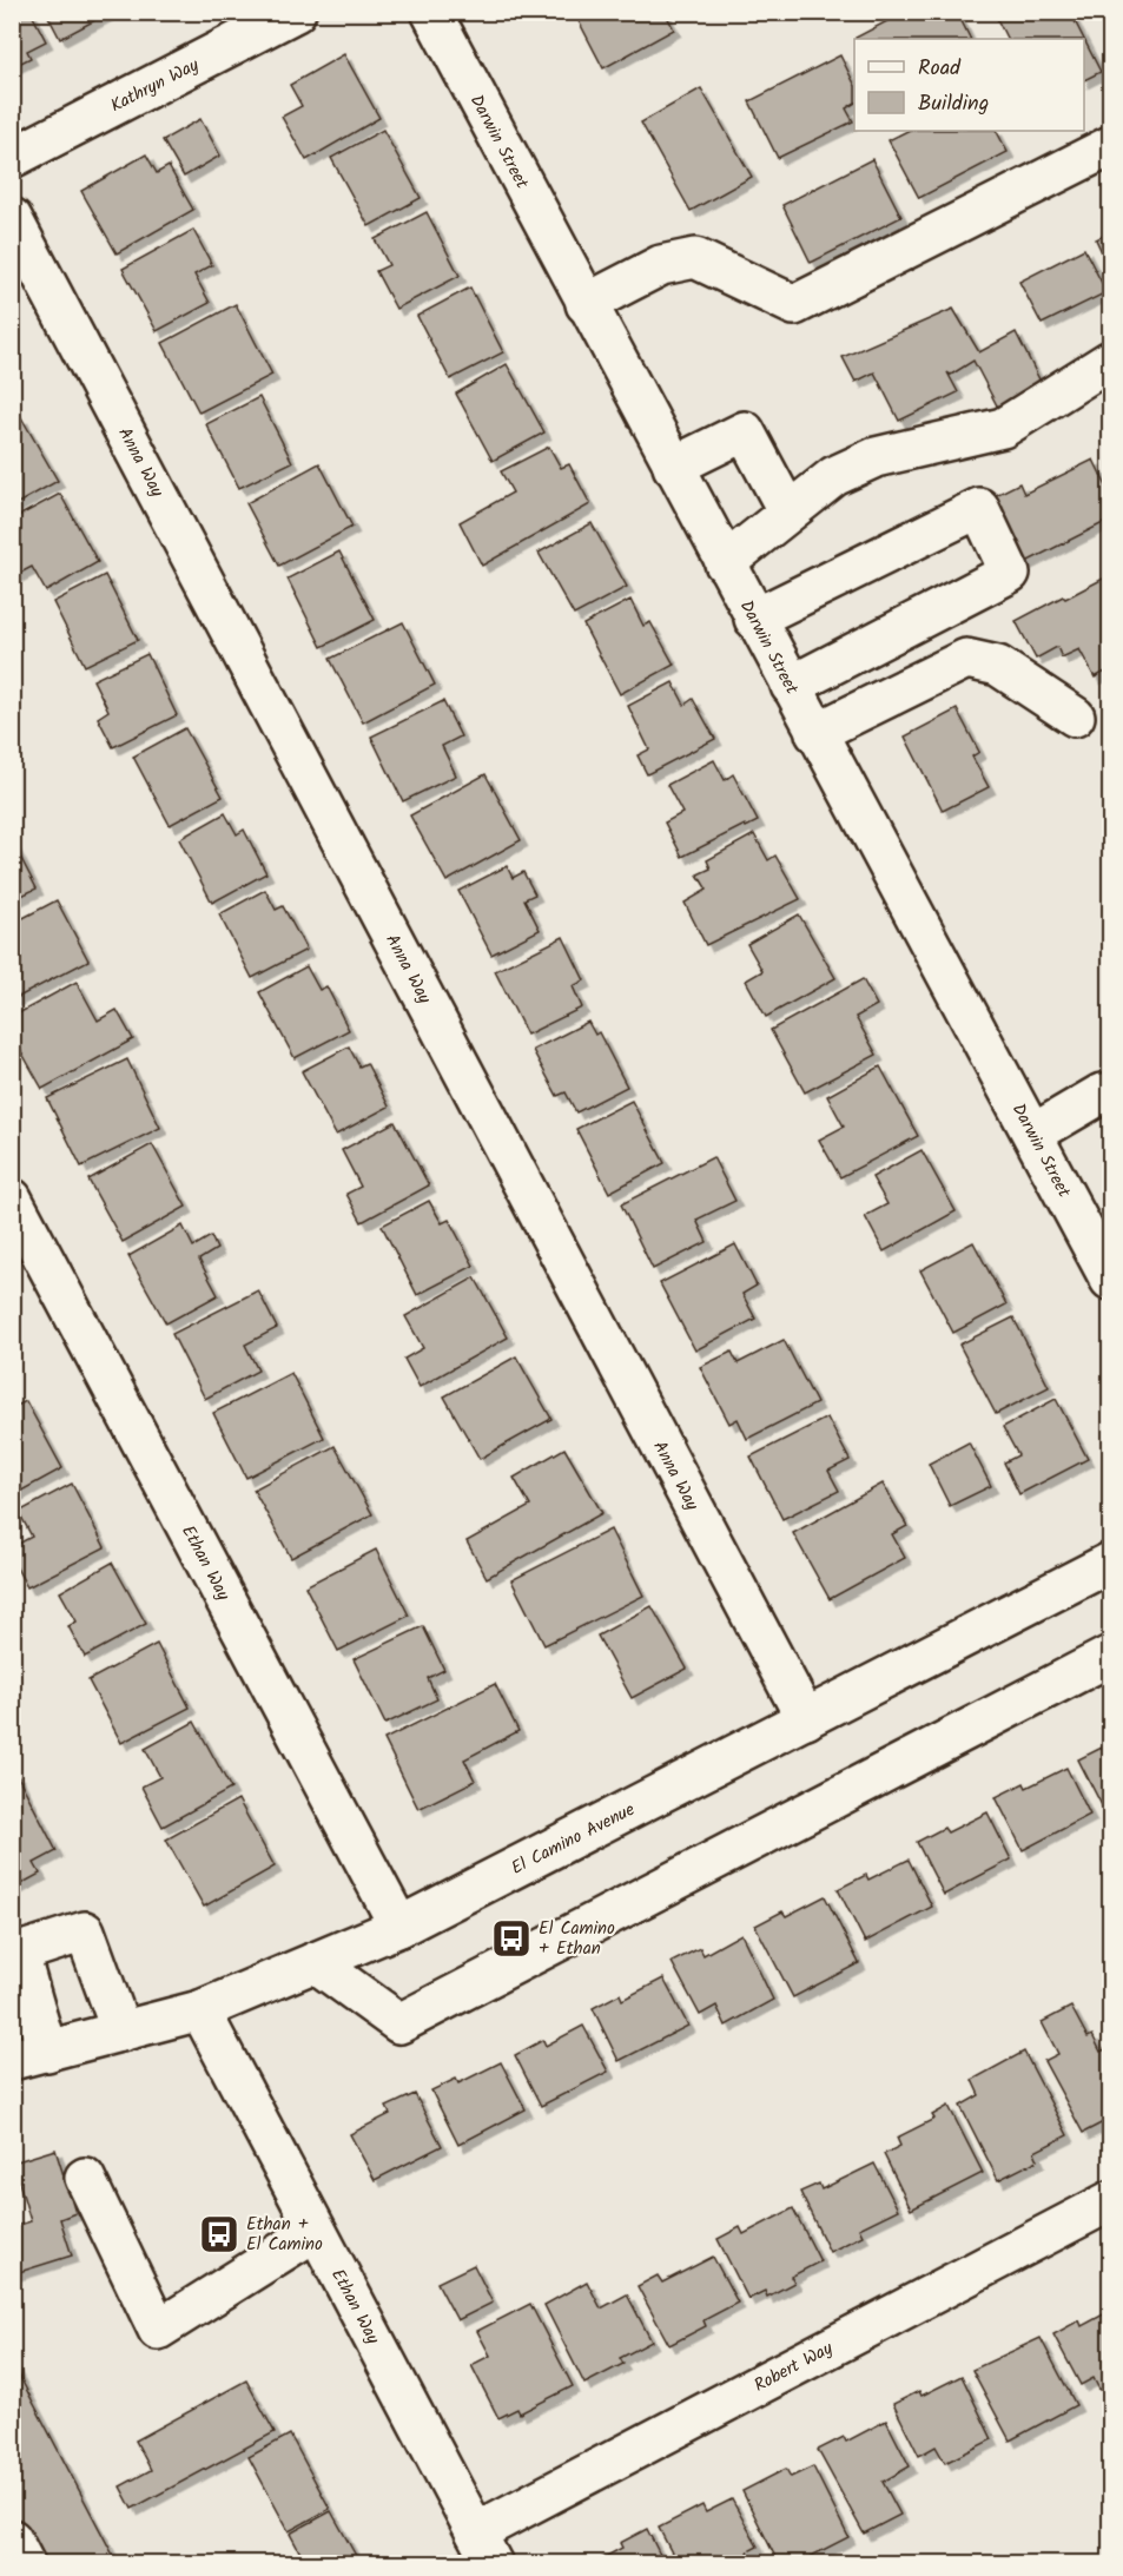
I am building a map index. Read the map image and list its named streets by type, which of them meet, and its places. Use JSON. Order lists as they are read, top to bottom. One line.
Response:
{"streets":{"street":["Kathryn Way","Darwin Street","Anna Way","Ethan Way","El Camino Avenue","Robert Way"]},"crossings":[["Anna Way","El Camino Avenue"],["Ethan Way","El Camino Avenue"],["Ethan Way","Robert Way"]],"places":{"bus stop":["El Camino + Ethan","Ethan + El Camino"]},"legend":["Road","Building"]}
